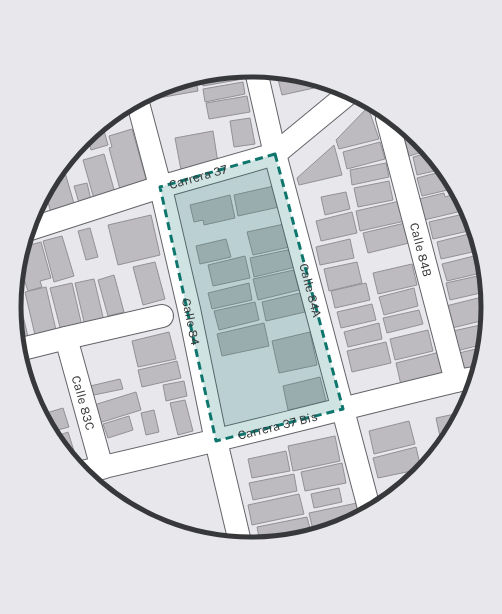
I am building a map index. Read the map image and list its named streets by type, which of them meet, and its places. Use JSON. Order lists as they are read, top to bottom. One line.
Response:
{"streets":{"street":["Carrera 37","Calle 84B","Calle 84A","Calle 84","Calle 83C","Carrera 37 Bis"]},"crossings":[["Carrera 37","Calle 84A"],["Carrera 37","Calle 84"],["Calle 84B","Carrera 37 Bis"],["Calle 84A","Carrera 37 Bis"],["Calle 84","Carrera 37 Bis"],["Calle 83C","Carrera 37 Bis"]]}
